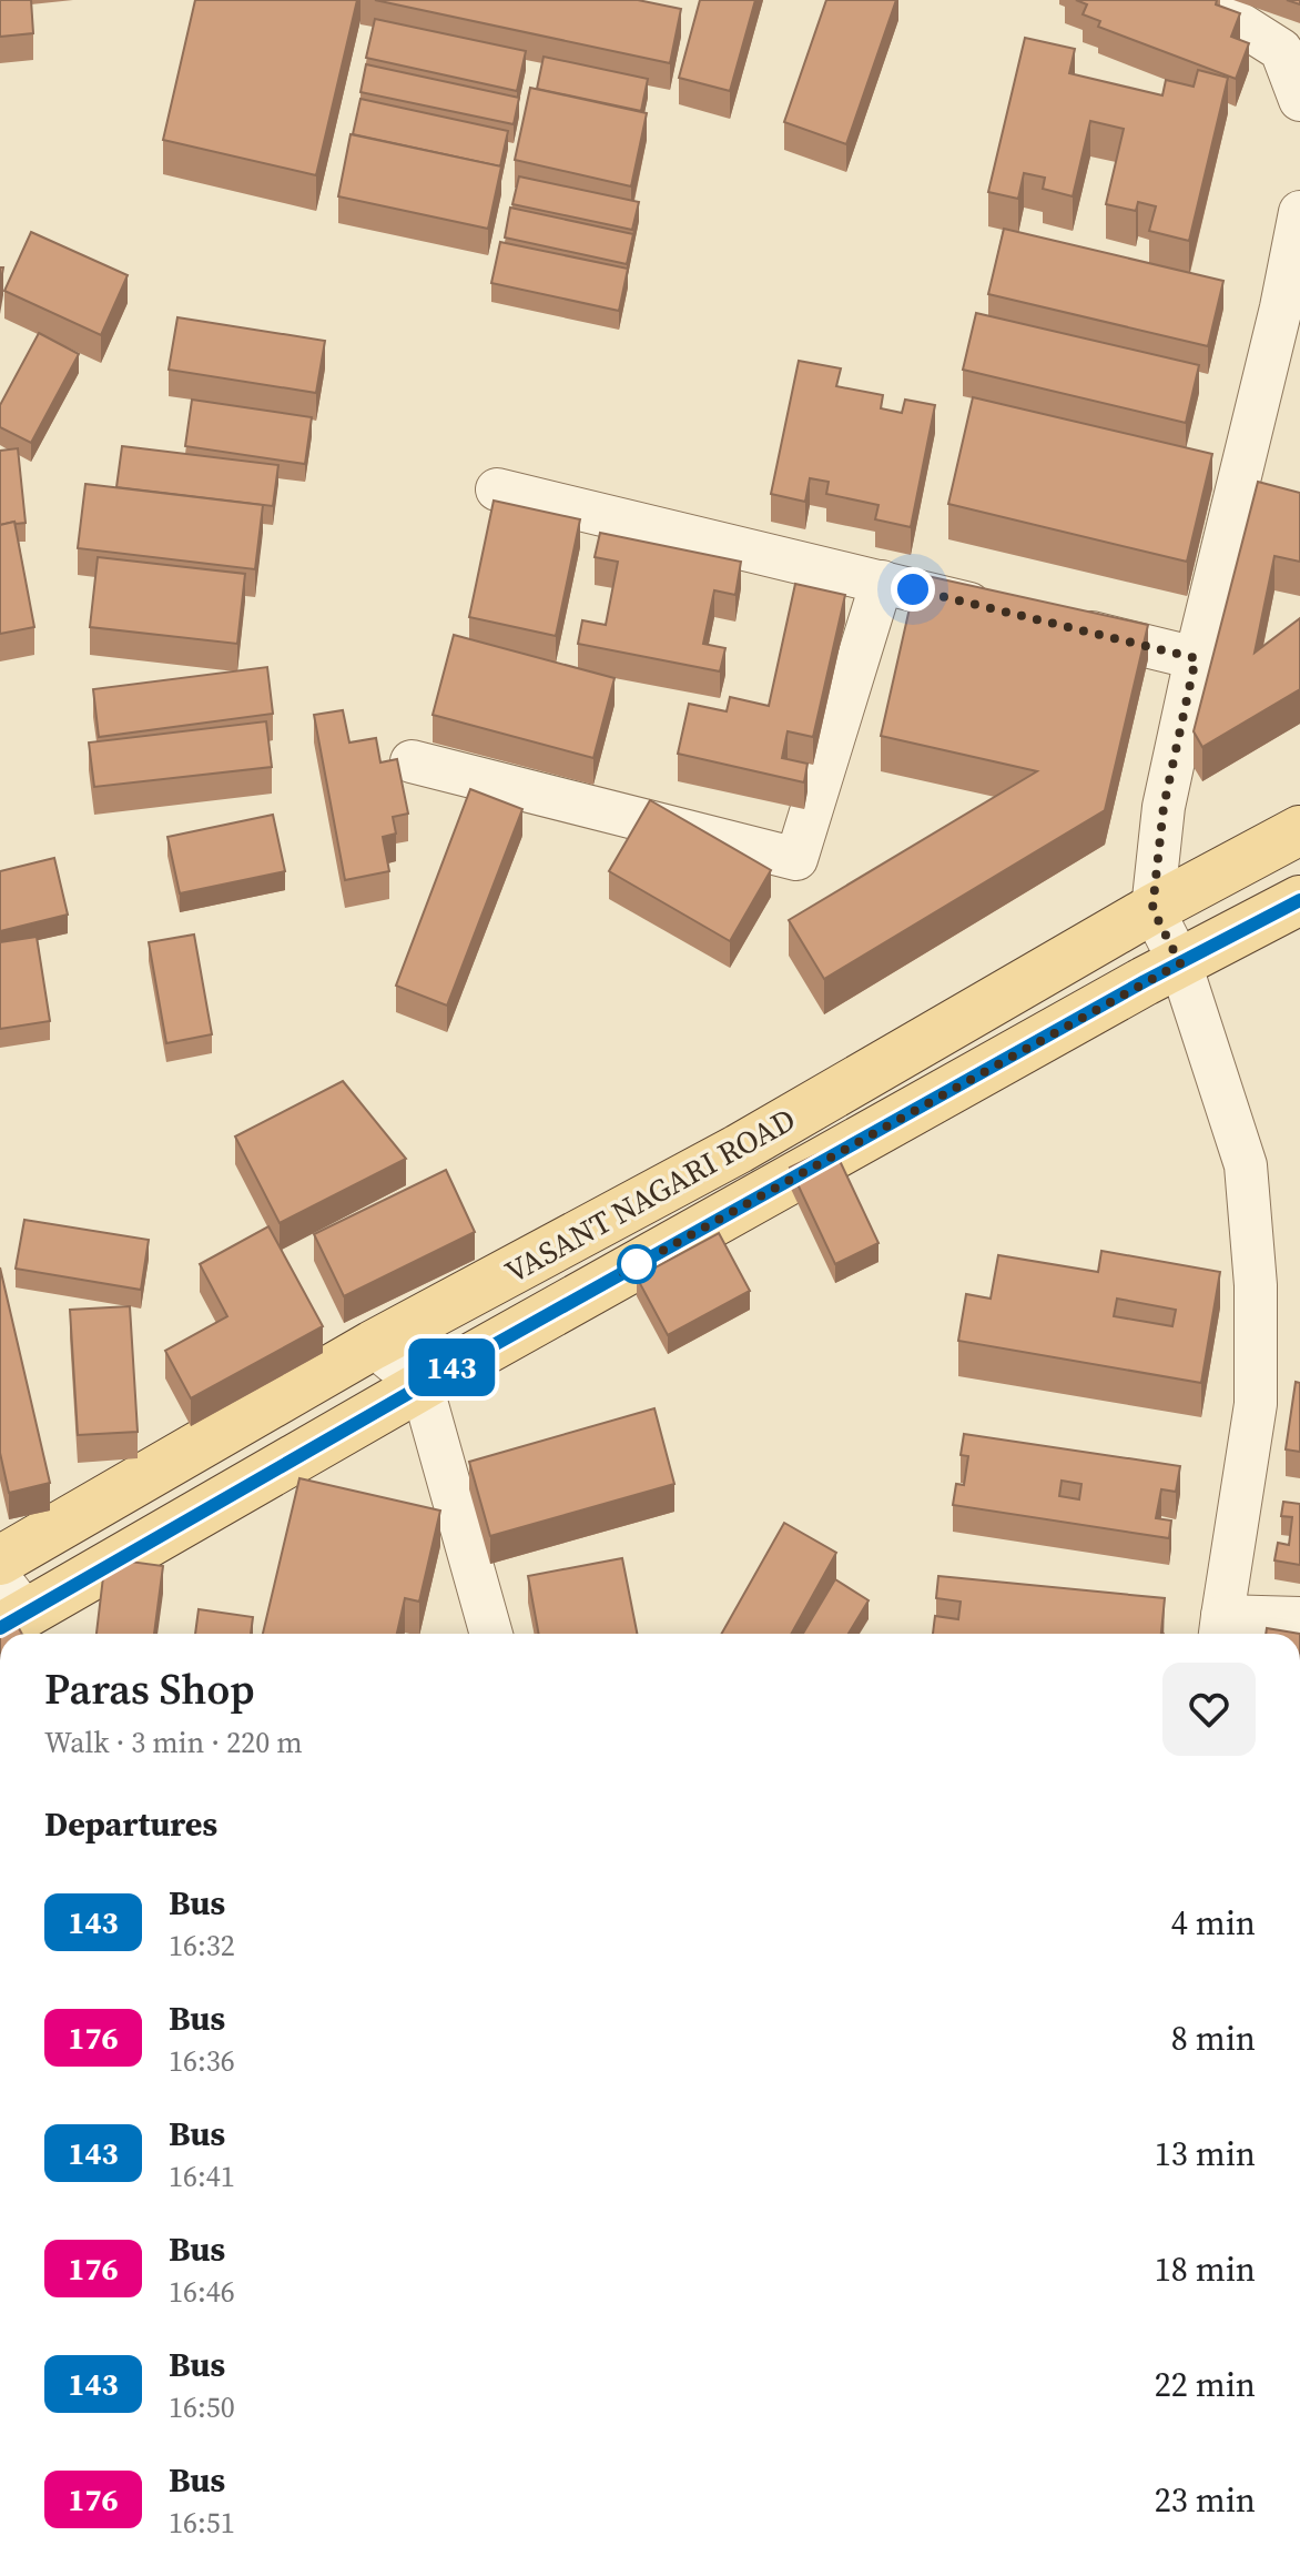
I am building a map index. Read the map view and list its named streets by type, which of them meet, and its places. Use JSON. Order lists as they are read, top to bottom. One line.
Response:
{"streets":{"main road":["VASANT NAGARI ROAD"]},"lines":["bus line 143"],"page":{"on_map":"143","heading":[["Paras Shop","Walk · 3 min · 220 m"],"Departures"],"list":[{"mark":"143","name":"Bus","note":"16:32","value":"4 min"},{"mark":"176","name":"Bus","note":"16:36","value":"8 min"},{"mark":"143","name":"Bus","note":"16:41","value":"13 min"},{"mark":"176","name":"Bus","note":"16:46","value":"18 min"},{"mark":"143","name":"Bus","note":"16:50","value":"22 min"},{"mark":"176","name":"Bus","note":"16:51","value":"23 min"}]}}
